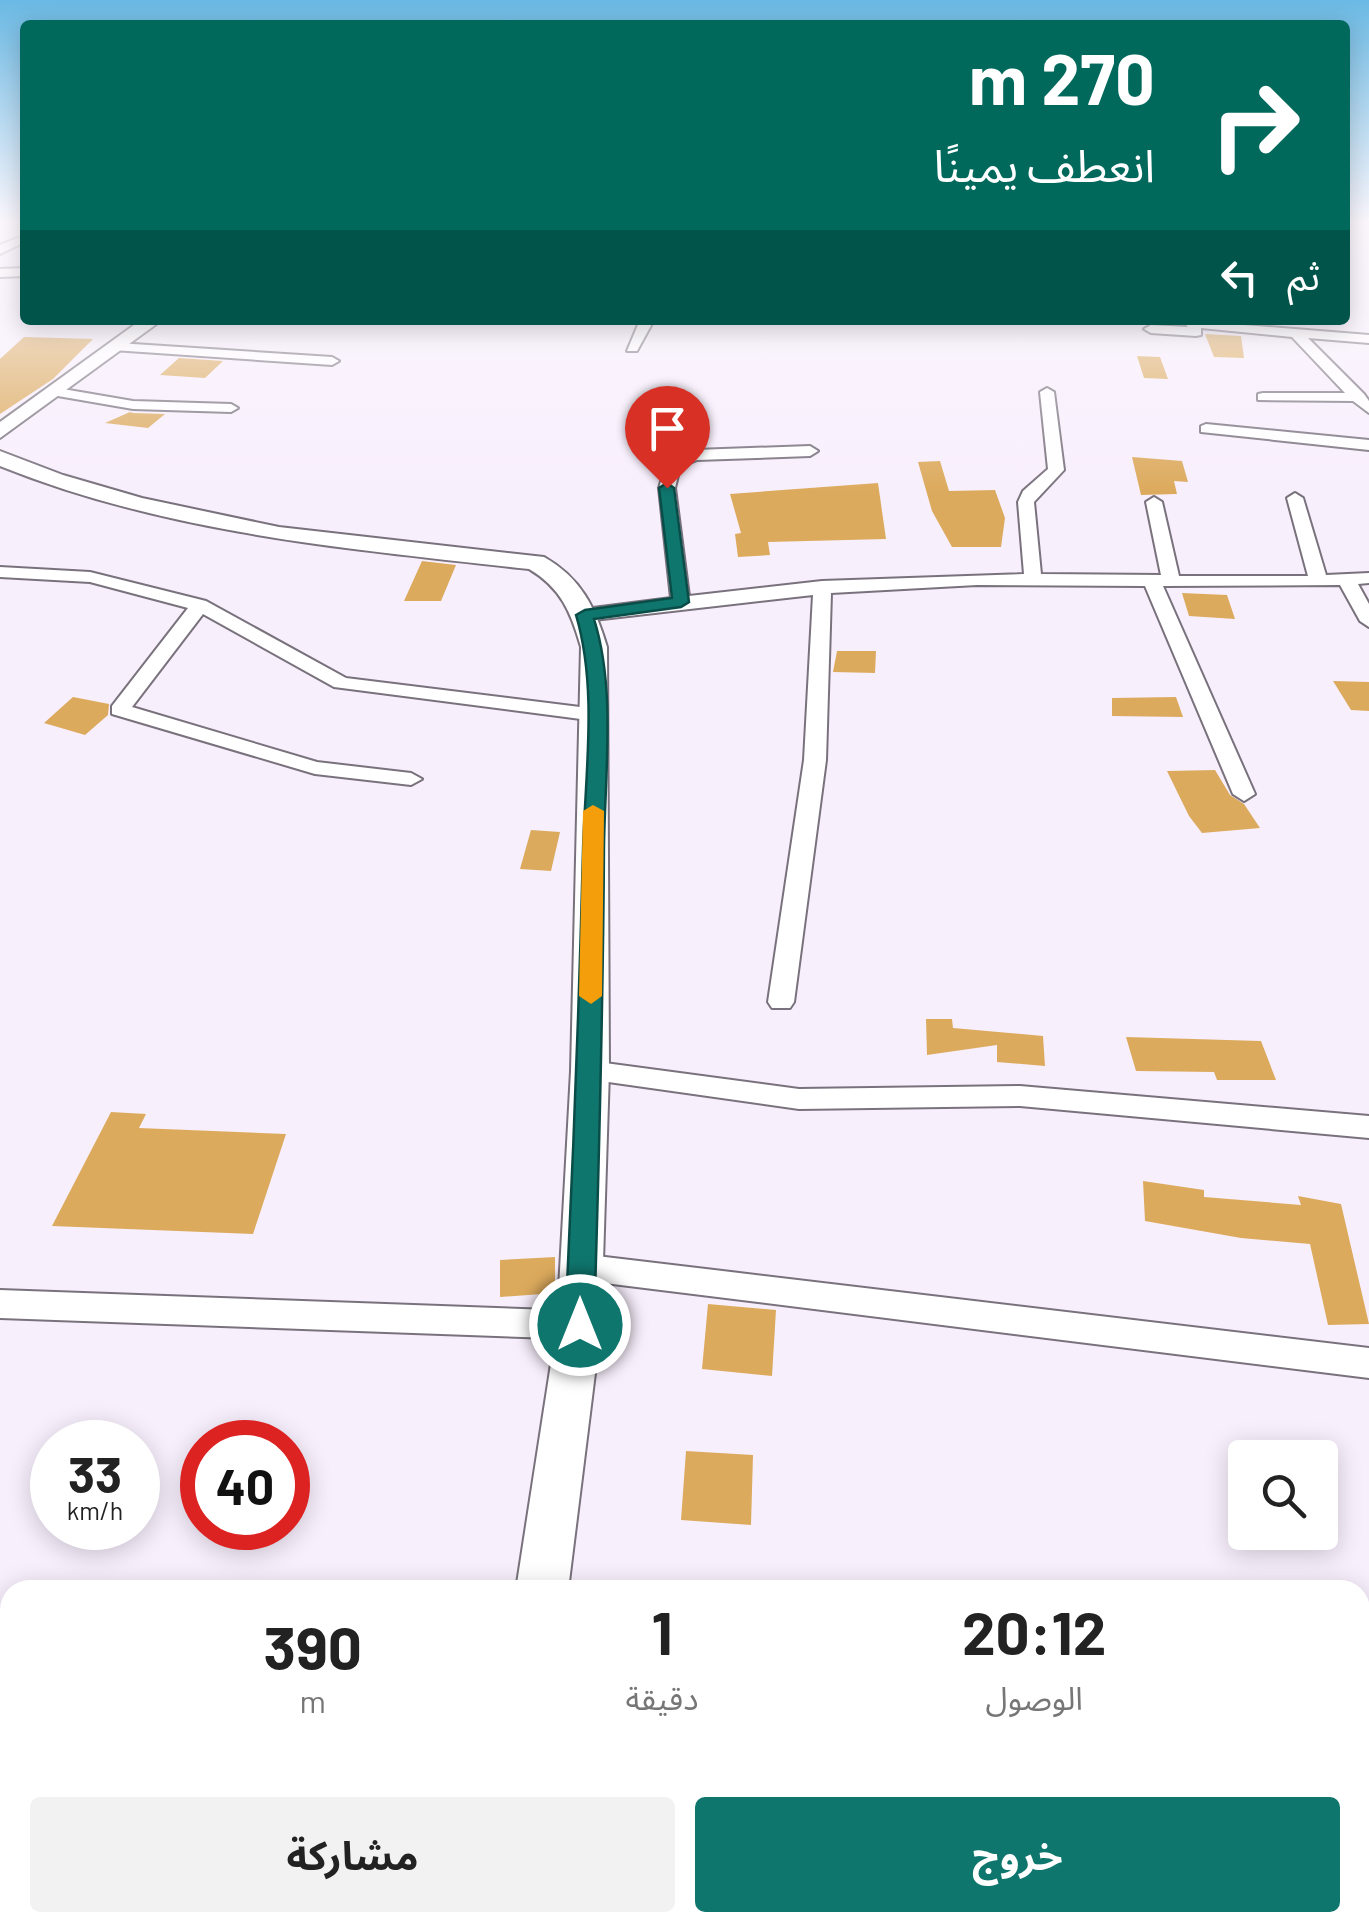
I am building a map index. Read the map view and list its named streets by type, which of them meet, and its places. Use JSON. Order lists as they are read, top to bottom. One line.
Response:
{"page":{"turn":["270 m","انعطف يمينًا"],"then":"ثم","speed":"33 km/h","limit":"40","eta":["20:12","الوصول","1","دقيقة","390","m"],"buttons":["خروج","مشاركة"]}}
